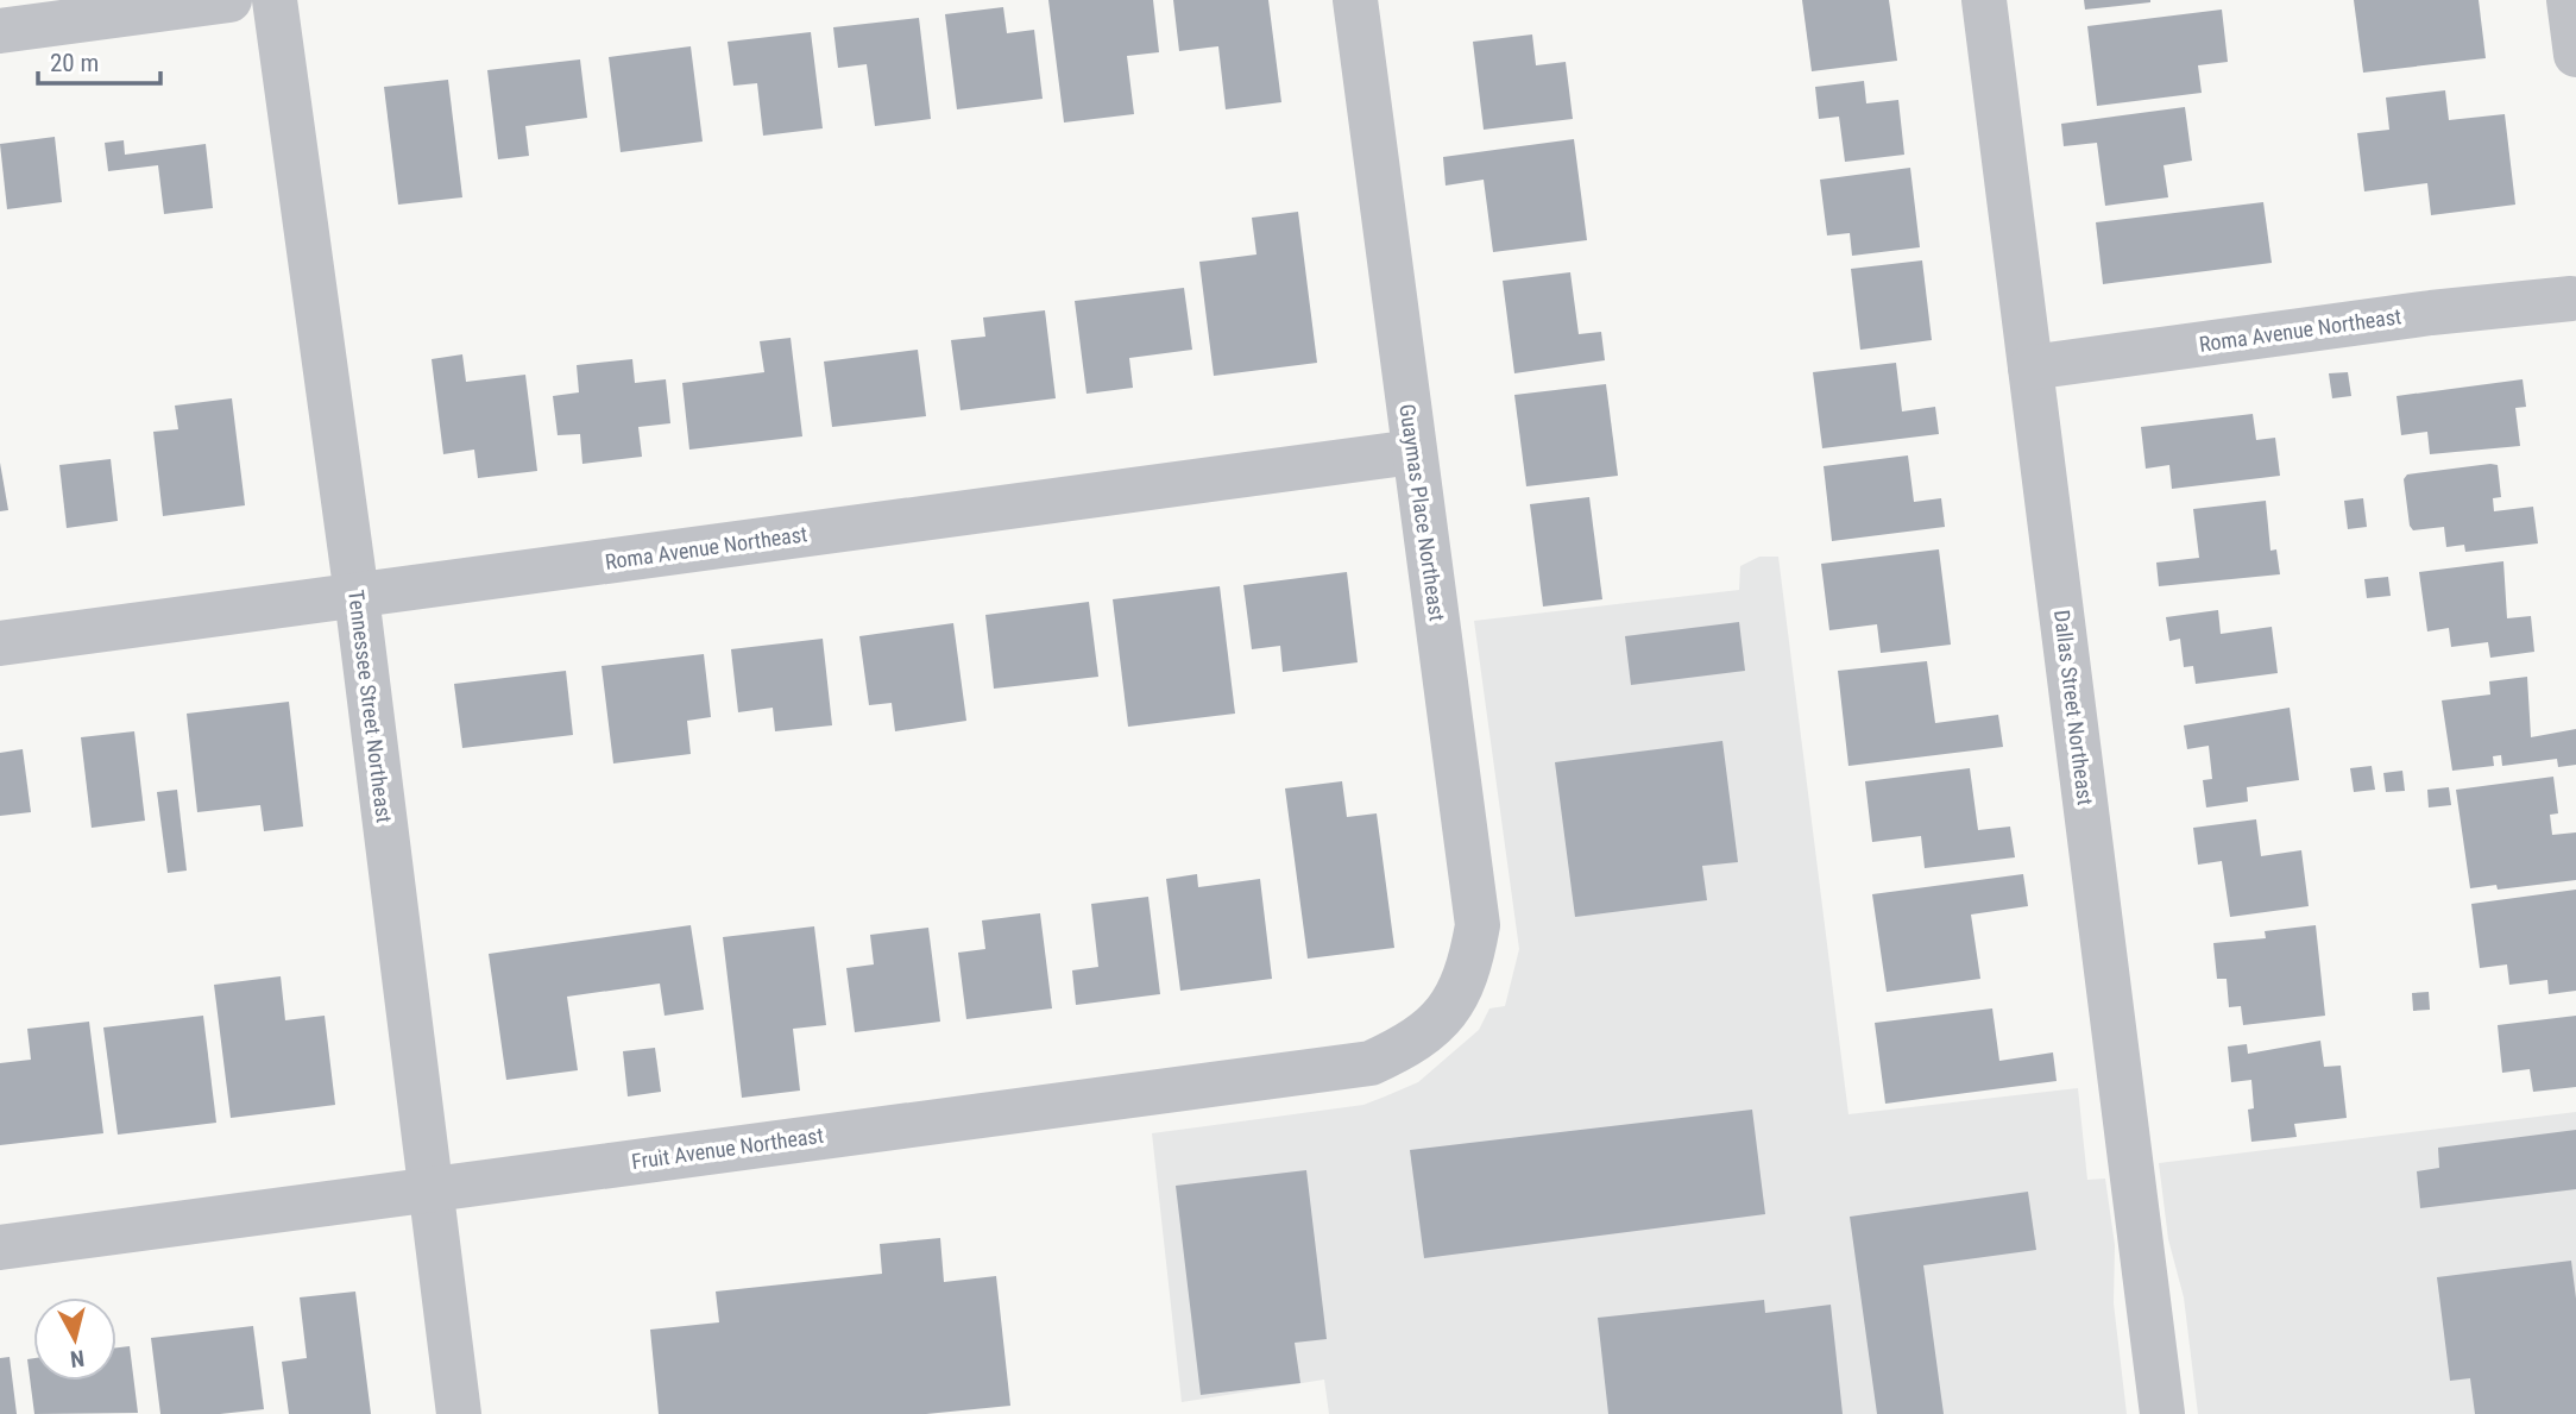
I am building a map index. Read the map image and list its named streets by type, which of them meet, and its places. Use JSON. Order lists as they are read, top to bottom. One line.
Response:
{"streets":{"street":["Roma Avenue Northeast","Guaymas Place Northeast","Tennessee Street Northeast","Dallas Street Northeast","Fruit Avenue Northeast"]},"crossings":[["Roma Avenue Northeast","Guaymas Place Northeast"],["Roma Avenue Northeast","Tennessee Street Northeast"],["Roma Avenue Northeast","Dallas Street Northeast"],["Guaymas Place Northeast","Fruit Avenue Northeast"],["Tennessee Street Northeast","Fruit Avenue Northeast"]],"scale_bar":"20 m","north":"bottom"}
